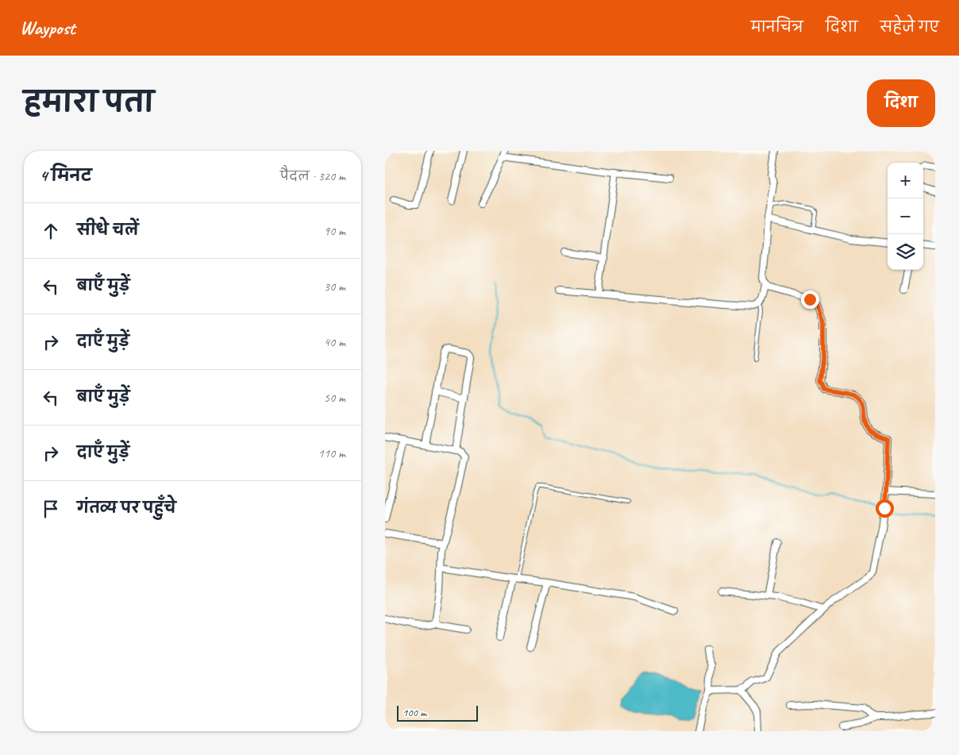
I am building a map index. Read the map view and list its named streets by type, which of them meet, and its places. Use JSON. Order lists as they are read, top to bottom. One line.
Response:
{"scale_bar":"100 m","page":{"header":"Waypost","nav":["मानचित्र","दिशा","सहेजे गए"],"title":"हमारा पता","buttons":"दिशा","heading":["4 मिनट","पैदल · 320 m"],"map_buttons":["+","−"],"list":[["सीधे चलें","90 m"],["बाएँ मुड़ें","30 m"],["दाएँ मुड़ें","40 m"],["बाएँ मुड़ें","50 m"],["दाएँ मुड़ें","110 m"],"गंतव्य पर पहुँचे"],"scale":"100 m"}}
